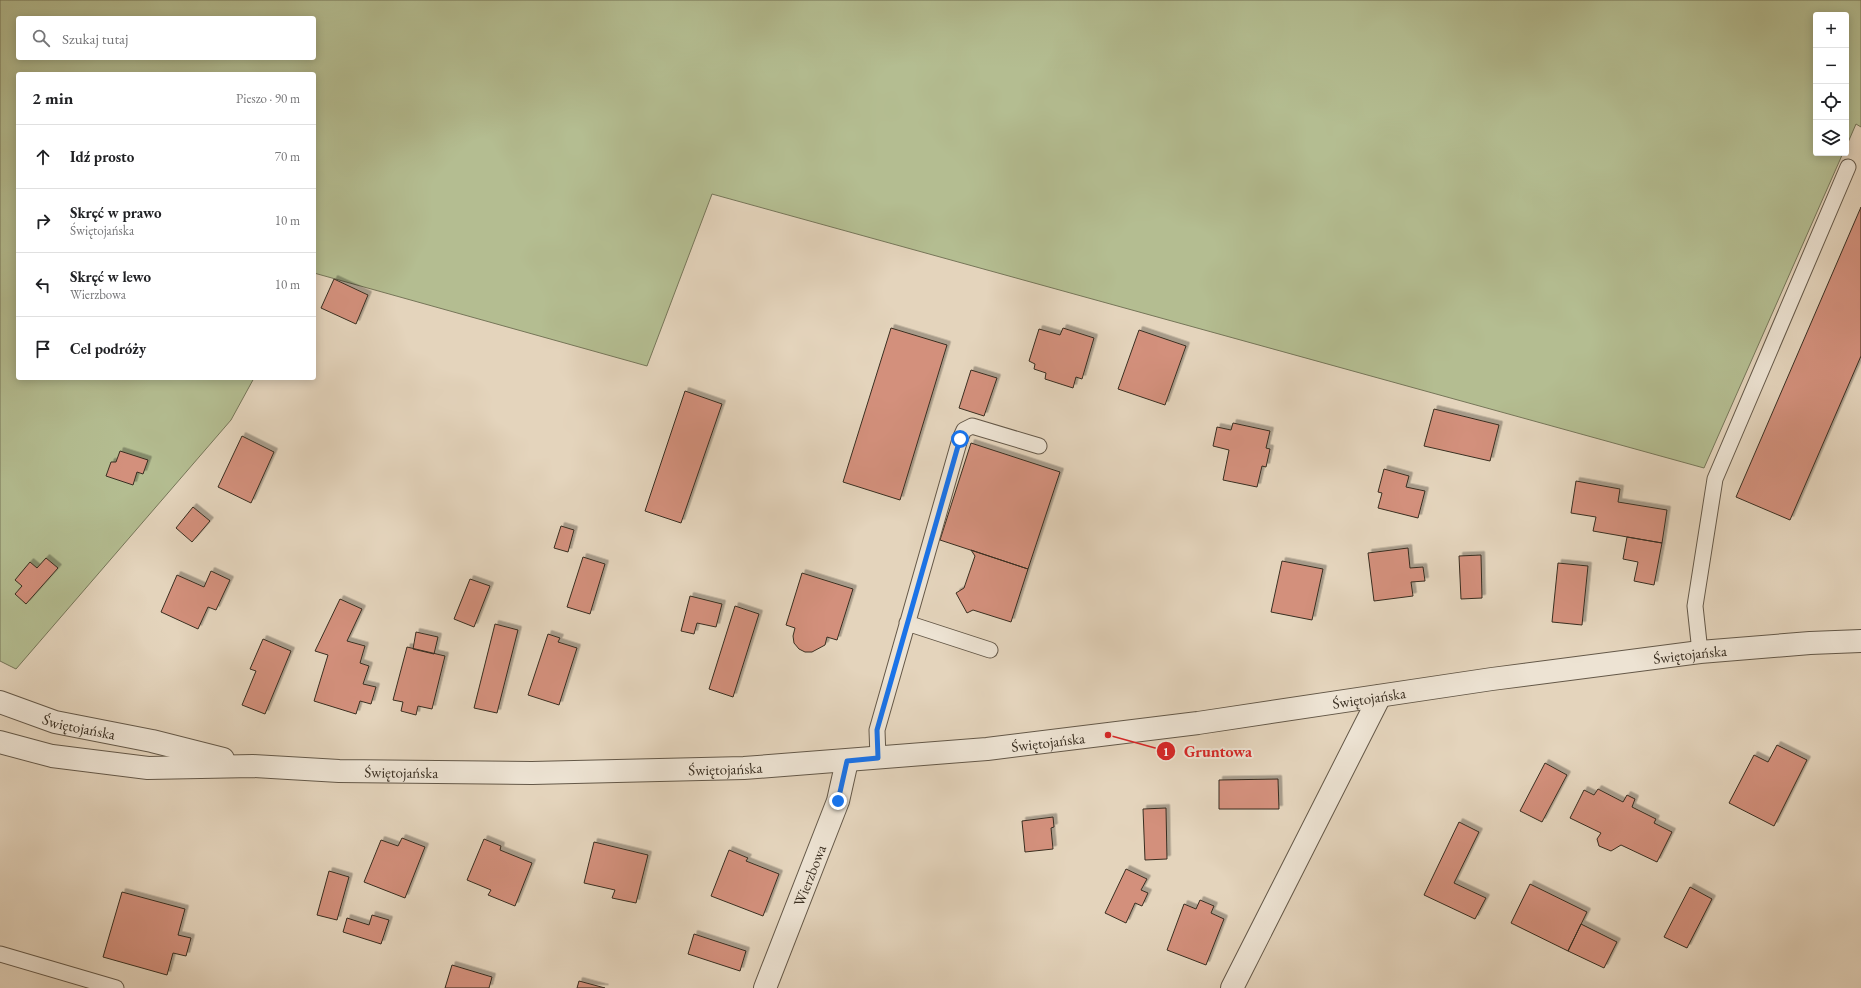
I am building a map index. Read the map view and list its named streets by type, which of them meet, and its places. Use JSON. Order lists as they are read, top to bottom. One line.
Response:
{"streets":{"street":["Świętojańska","Wierzbowa"]},"crossings":[["Świętojańska","Wierzbowa"]],"places":["Gruntowa"],"page":{"map_buttons":["+","−"],"search":"Szukaj tutaj","heading":["2 min","Pieszo · 90 m"],"list":[["Idź prosto","70 m"],["Skręć w prawo","Świętojańska","10 m"],["Skręć w lewo","Wierzbowa","10 m"],"Cel podróży"]}}
